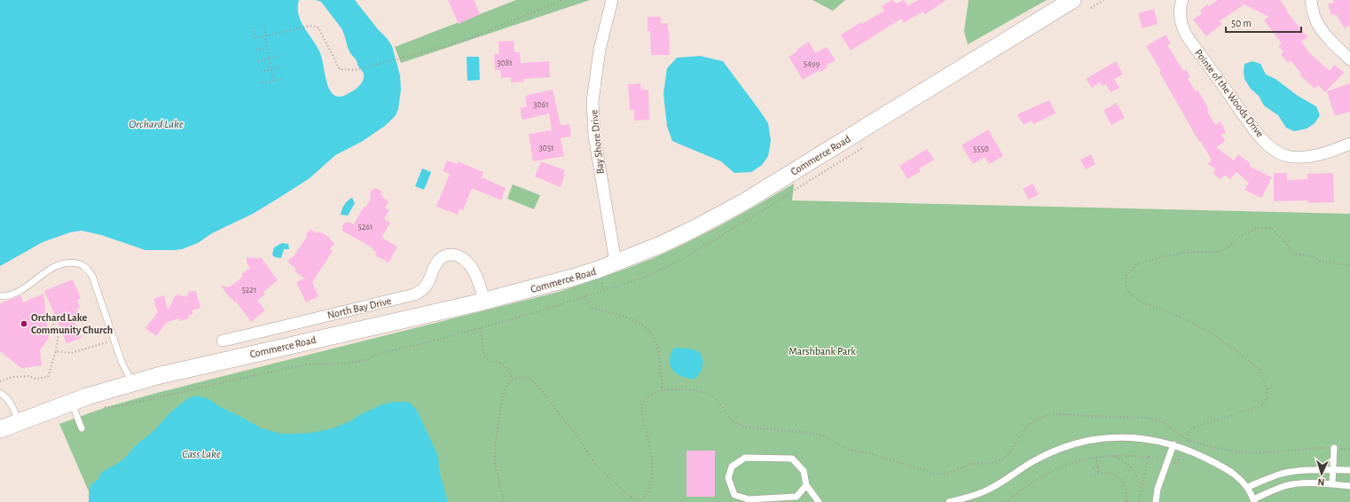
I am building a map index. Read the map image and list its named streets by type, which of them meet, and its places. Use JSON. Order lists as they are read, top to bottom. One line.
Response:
{"streets":{"main road":["Commerce Road"],"street":["Pointe of the Woods Drive","Bay Shore Drive","North Bay Drive"]},"crossings":[["Bay Shore Drive","Commerce Road"],["Commerce Road","North Bay Drive"]],"water":["Orchard Lake","Cass Lake"],"parks":["Marshbank Park"],"places":["Orchard Lake Community Church"],"house_numbers":["3081","5499","3061","3051","5550","5261","5221"],"scale_bar":"50 m","north":"bottom"}
